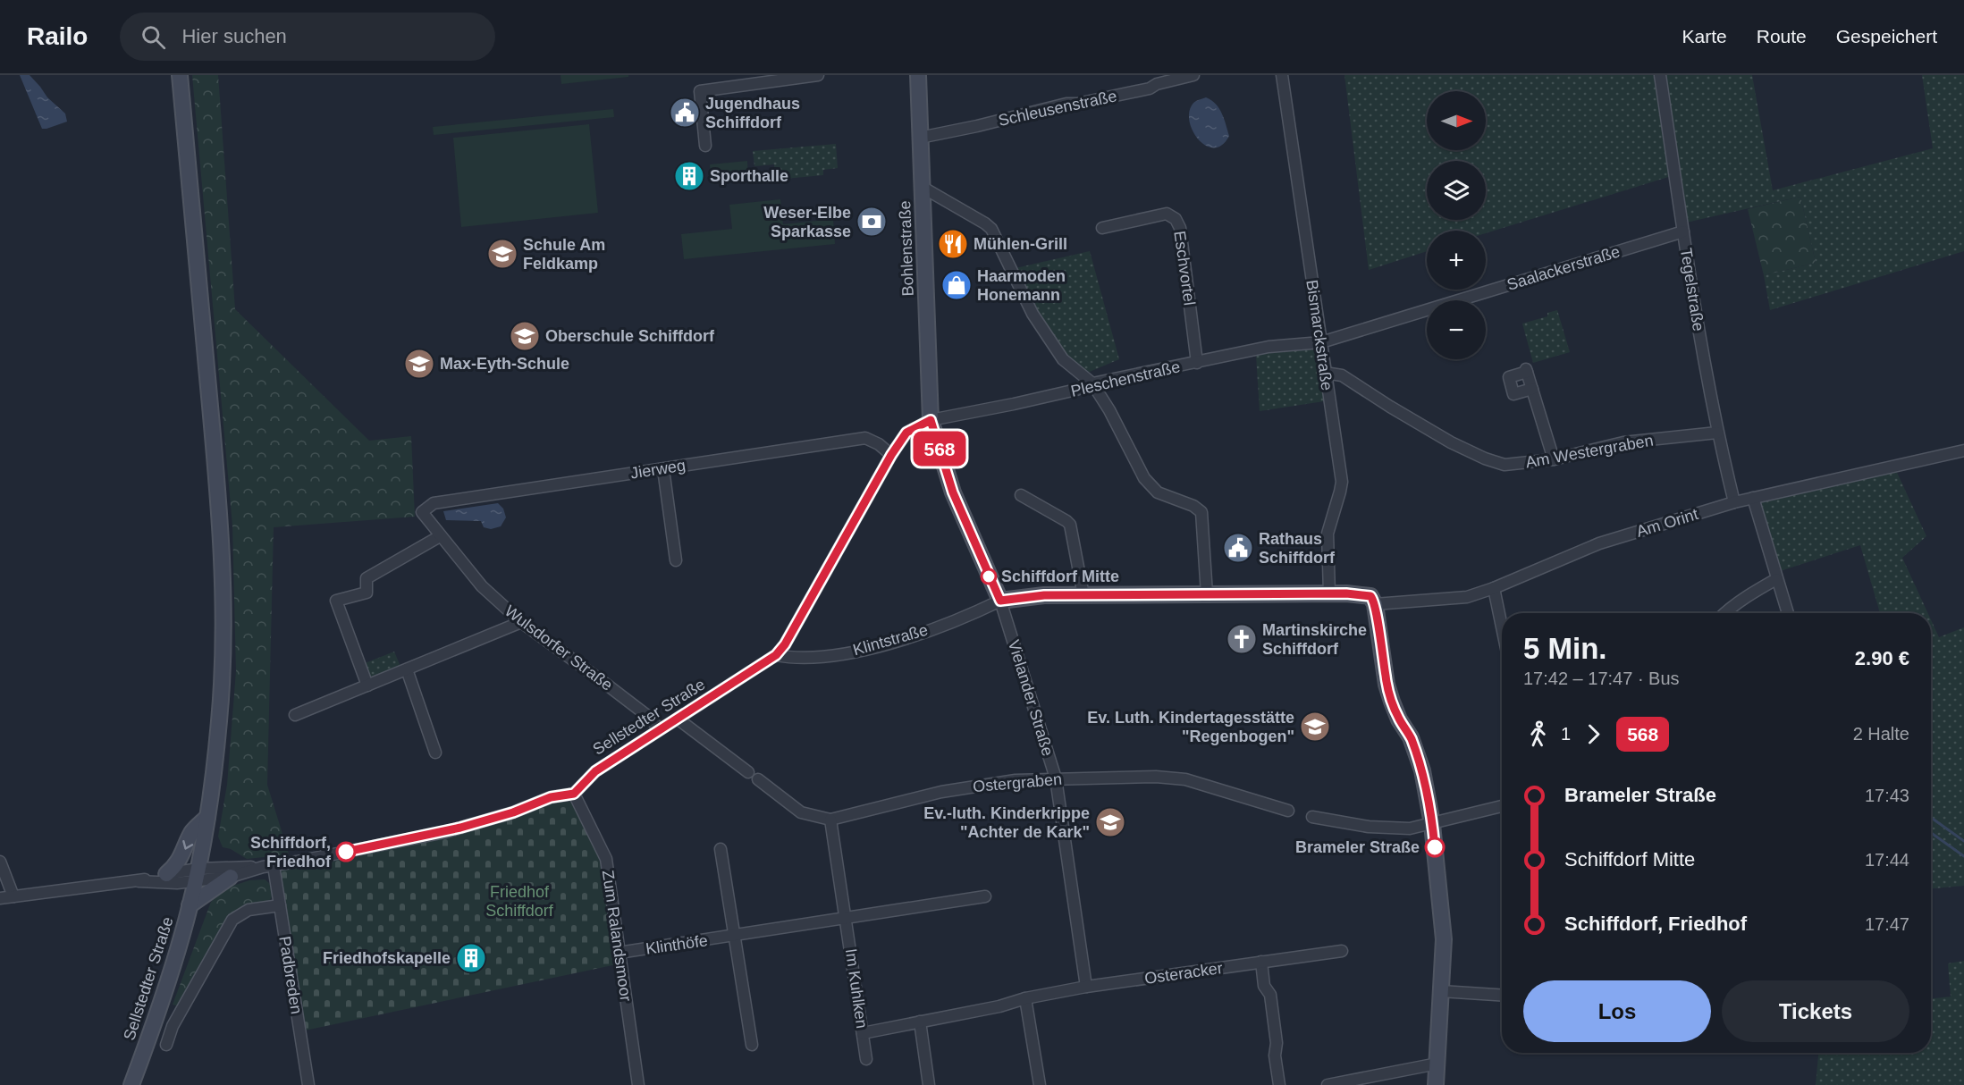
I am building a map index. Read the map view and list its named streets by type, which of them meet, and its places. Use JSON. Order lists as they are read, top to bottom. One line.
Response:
{"streets":{"street":["Schleusenstraße","Bohlenstraße","Eschvortel","Saalackerstraße","Tegelstraße","Bismarckstraße","Pleschenstraße","Am Westergraben","Jierweg","Am Orint","Klintstraße","Wulsdorfer Straße","Vielander Straße","Sellstedter Straße","Ostergraben","Zum Ralandsmoor","Klinthöfe","Osteracker","Padbreden","Im Kuhlken"]},"crossings":[["Schleusenstraße","Bohlenstraße"],["Bohlenstraße","Pleschenstraße"],["Bohlenstraße","Sellstedter Straße"],["Eschvortel","Pleschenstraße"],["Saalackerstraße","Tegelstraße"],["Saalackerstraße","Bismarckstraße"],["Saalackerstraße","Pleschenstraße"],["Tegelstraße","Am Westergraben"],["Tegelstraße","Am Orint"],["Bismarckstraße","Pleschenstraße"],["Bismarckstraße","Am Westergraben"],["Pleschenstraße","Sellstedter Straße"],["Jierweg","Wulsdorfer Straße"],["Jierweg","Sellstedter Straße"],["Klintstraße","Vielander Straße"],["Klintstraße","Sellstedter Straße"],["Wulsdorfer Straße","Sellstedter Straße"],["Vielander Straße","Ostergraben"],["Vielander Straße","Osteracker"],["Sellstedter Straße","Ostergraben"],["Sellstedter Straße","Zum Ralandsmoor"],["Ostergraben","Im Kuhlken"],["Zum Ralandsmoor","Klinthöfe"],["Klinthöfe","Im Kuhlken"],["Osteracker","Im Kuhlken"]],"parks":["Friedhof Schiffdorf"],"places":{"public building":["Jugendhaus Schiffdorf","Rathaus Schiffdorf"],"building":["Sporthalle","Friedhofskapelle"],"bank":["Weser-Elbe Sparkasse"],"restaurant":["Mühlen-Grill"],"school or university":["Schule Am Feldkamp","Oberschule Schiffdorf","Max-Eyth-Schule","Ev. Luth. Kindertagesstätte \"Regenbogen\"","Ev.-luth. Kinderkrippe \"Achter de Kark\""],"shop":["Haarmoden Honemann"],"other":["Schiffdorf Mitte","Brameler Straße","Schiffdorf, Friedhof"],"church":["Martinskirche Schiffdorf"]},"lines":["bus line 568"],"north":"right","page":{"header":"Railo","search":"Hier suchen","nav":["Karte","Route","Gespeichert"],"on_map":"568","map_buttons":["+","−"],"heading":["5 Min.","17:42 – 17:47 · Bus","2.90 €"],"legs":["1","568","2 Halte"],"list":[{"name":"Brameler Straße","value":"17:43"},{"name":"Schiffdorf Mitte","value":"17:44"},{"name":"Schiffdorf, Friedhof","value":"17:47"}],"buttons":["Los","Tickets"]}}
